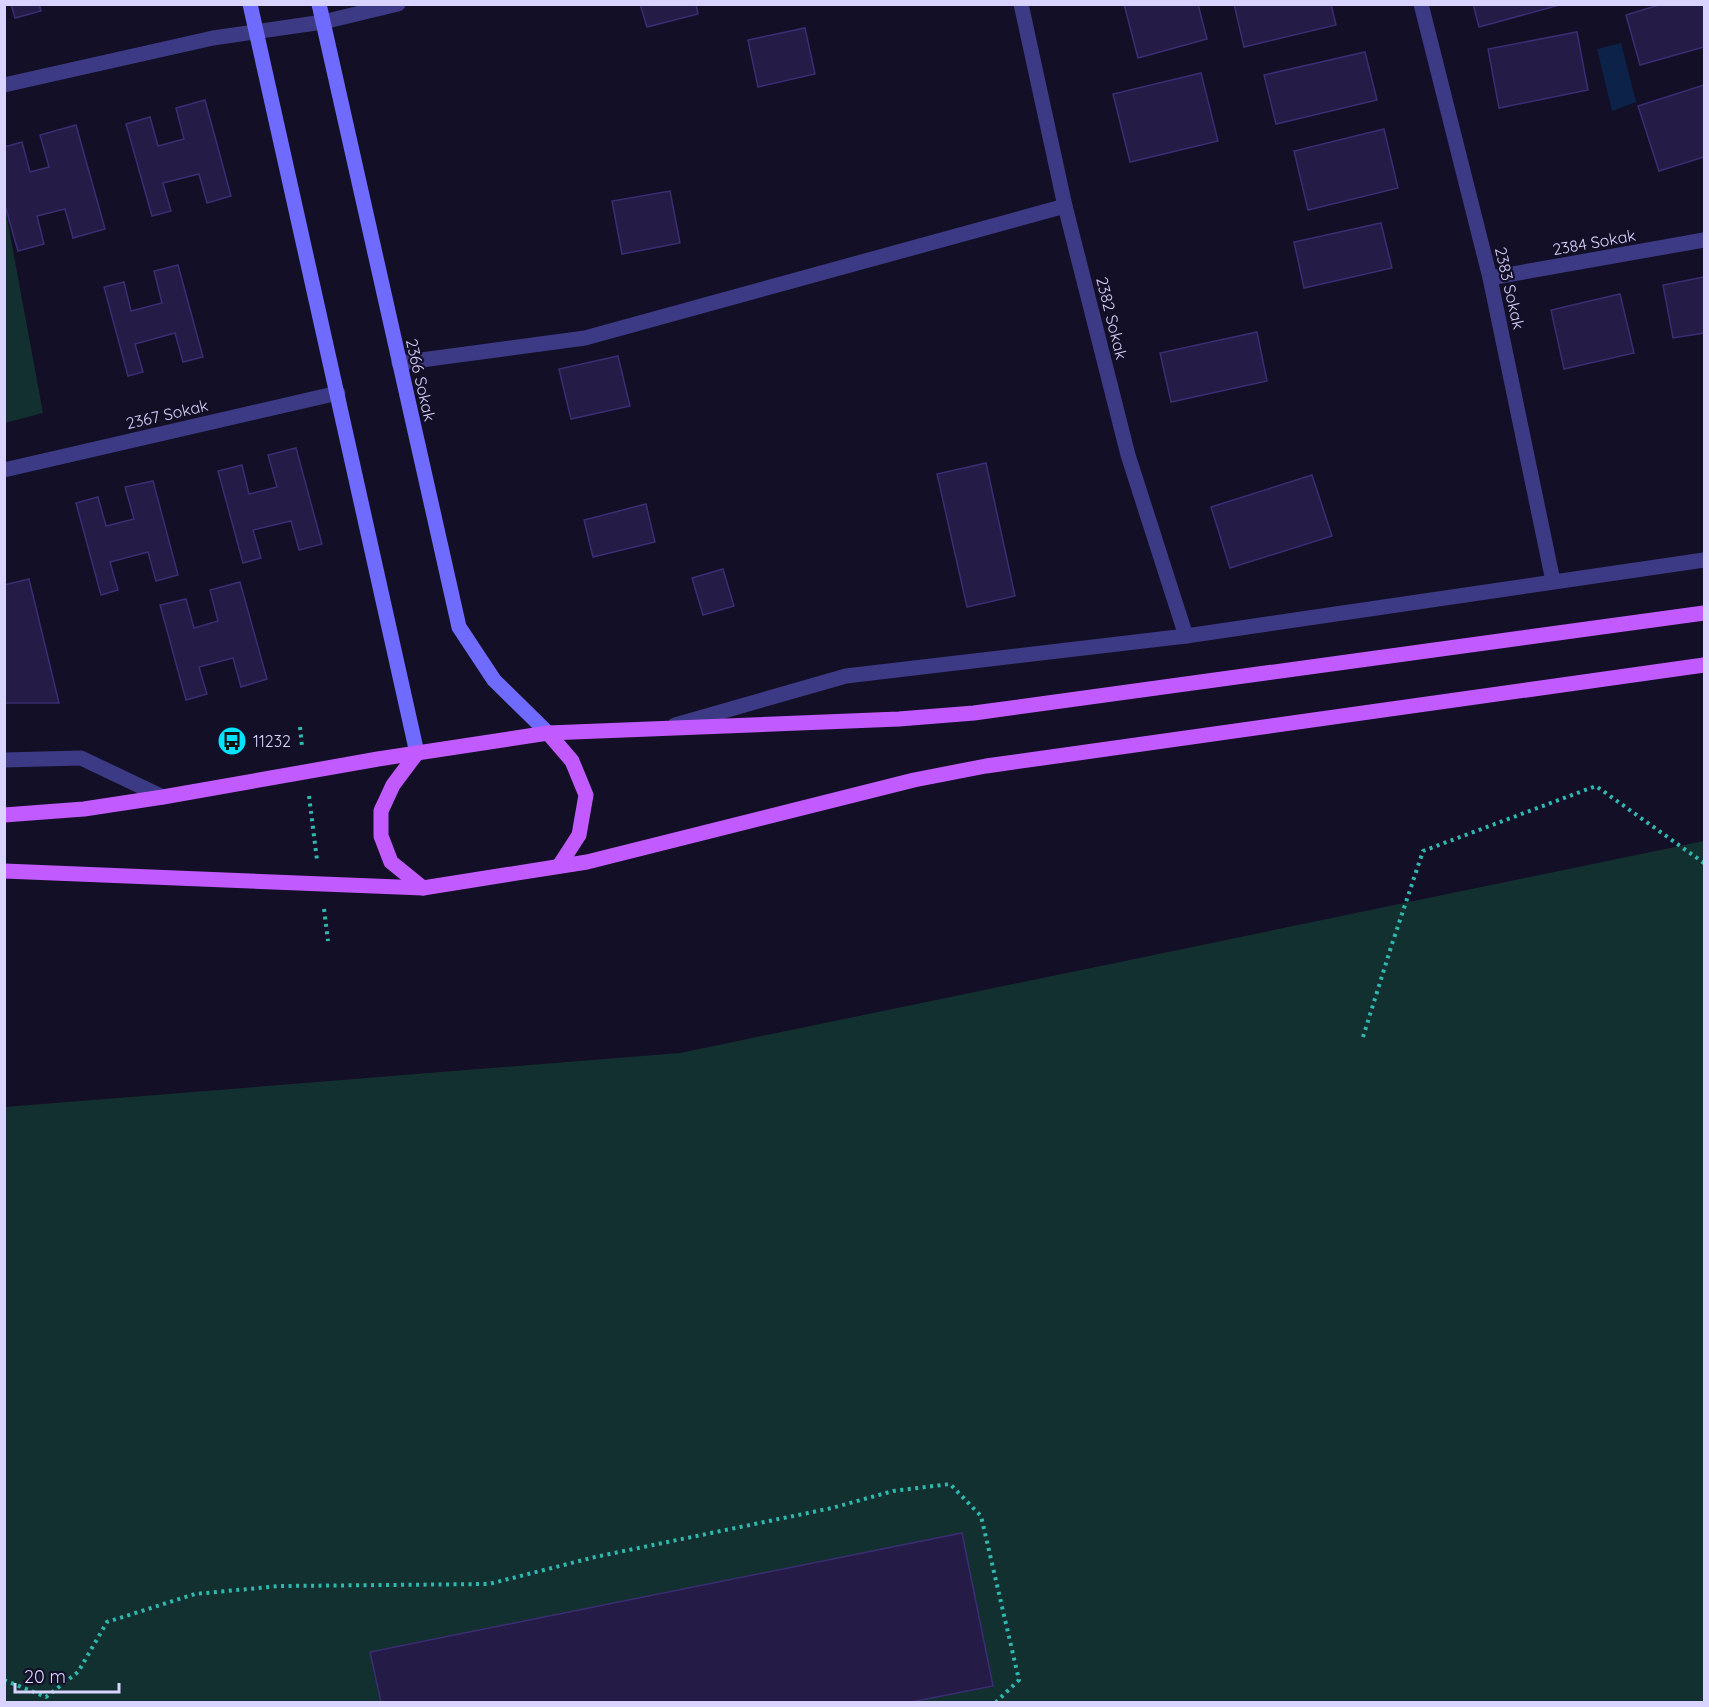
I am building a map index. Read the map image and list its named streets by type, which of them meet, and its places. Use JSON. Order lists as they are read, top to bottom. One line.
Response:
{"streets":{"street":["2384 Sokak","2383 Sokak","2382 Sokak","2366 Sokak","2367 Sokak"]},"crossings":[["2384 Sokak","2383 Sokak"]],"places":{"bus stop":["11232"]},"scale_bar":"20 m"}
